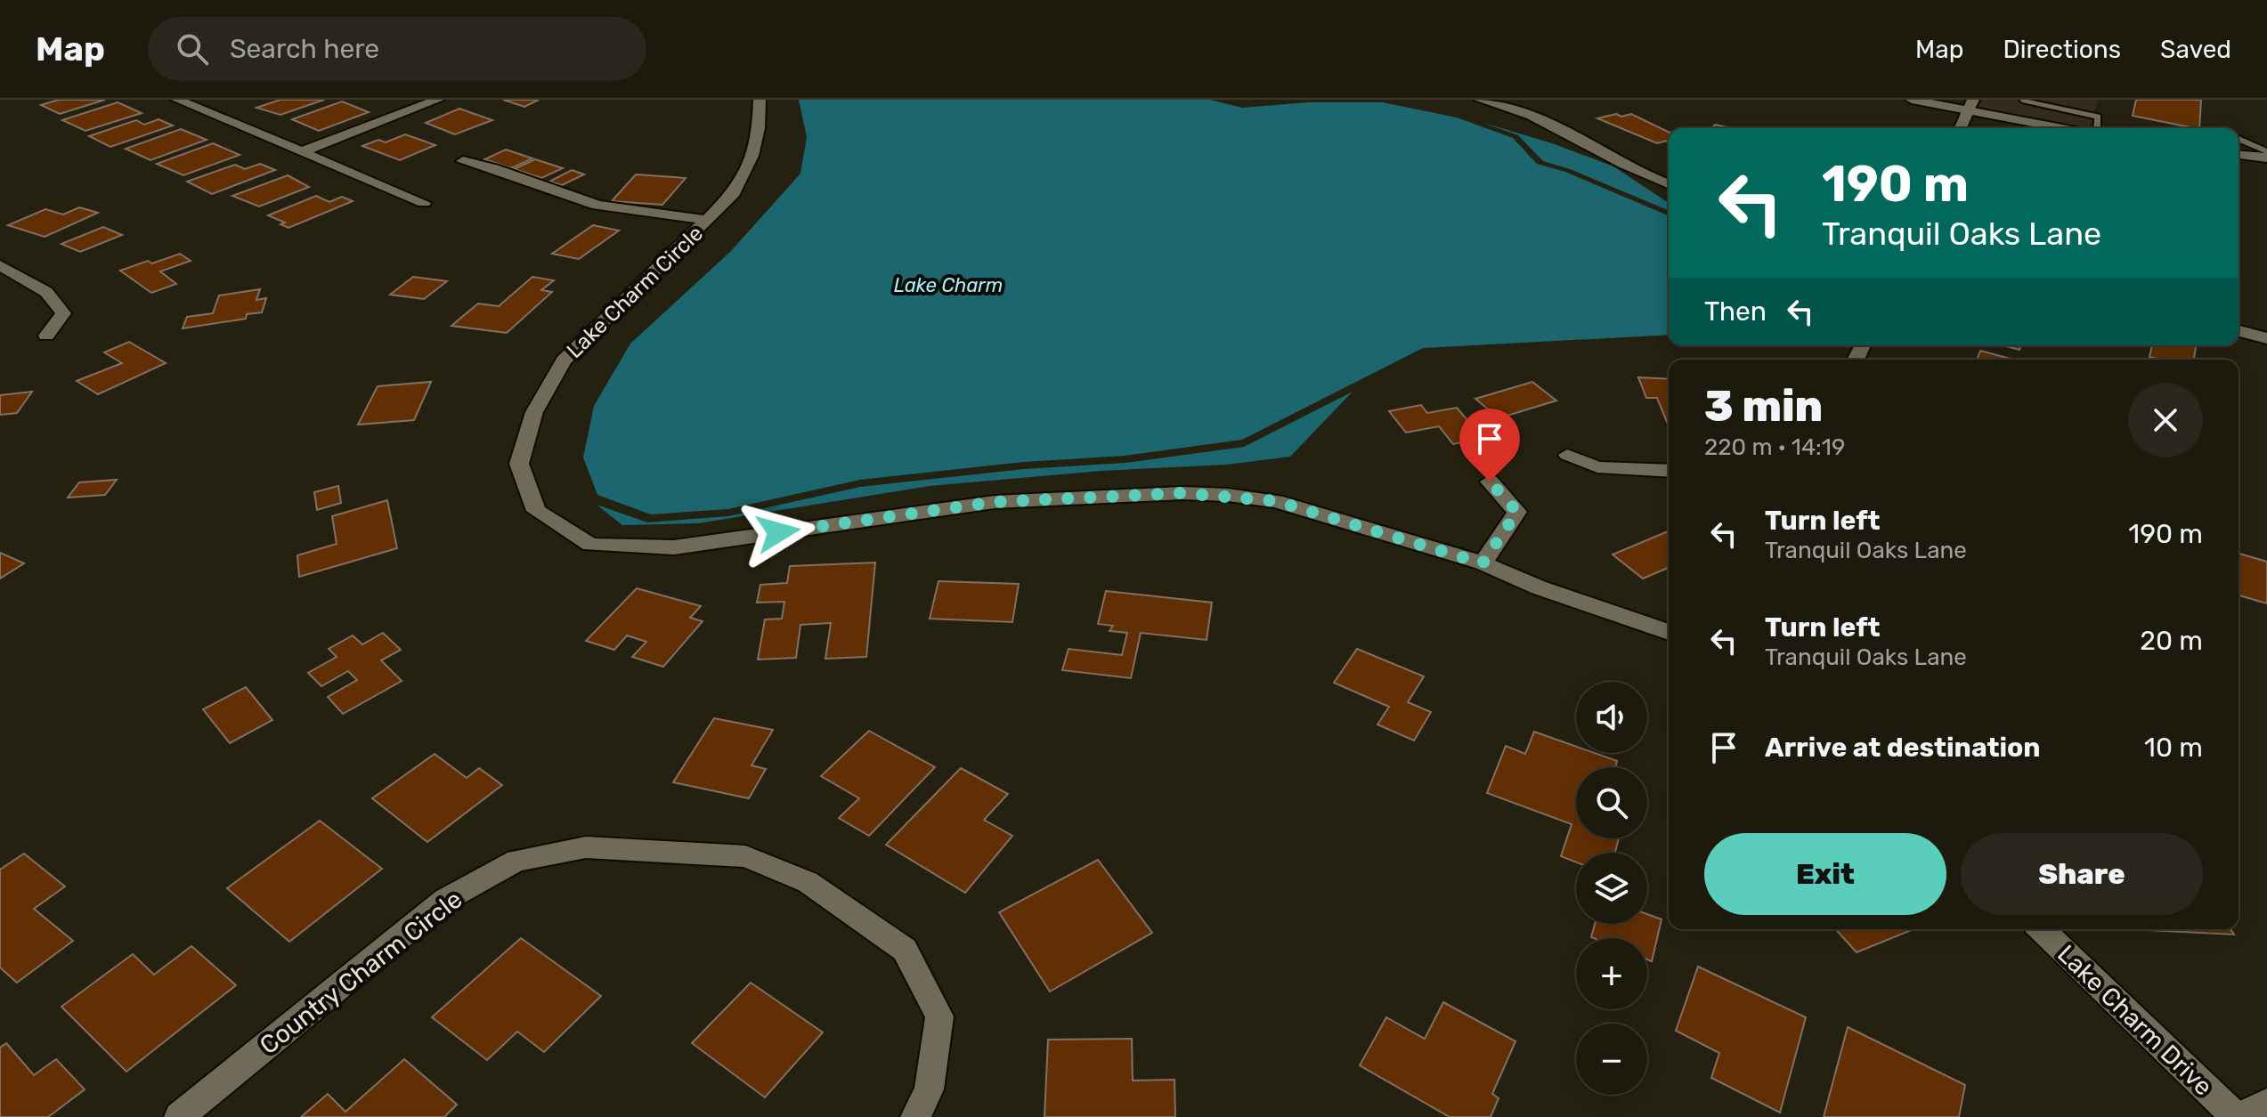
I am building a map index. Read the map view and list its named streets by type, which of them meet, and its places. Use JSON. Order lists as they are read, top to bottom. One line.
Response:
{"streets":{"street":["Lake Charm Circle","Country Charm Circle","Lake Charm Drive"]},"water":["Lake Charm"],"page":{"header":"Map","search":"Search here","nav":["Map","Directions","Saved"],"turn":["190 m","Tranquil Oaks Lane"],"then":"Then","heading":["3 min","220 m · 14:19"],"list":[{"name":"Turn left","note":"Tranquil Oaks Lane","value":"190 m"},{"name":"Turn left","note":"Tranquil Oaks Lane","value":"20 m"},{"name":"Arrive at destination","value":"10 m"}],"map_buttons":["+","−"],"buttons":["Exit","Share"]}}
